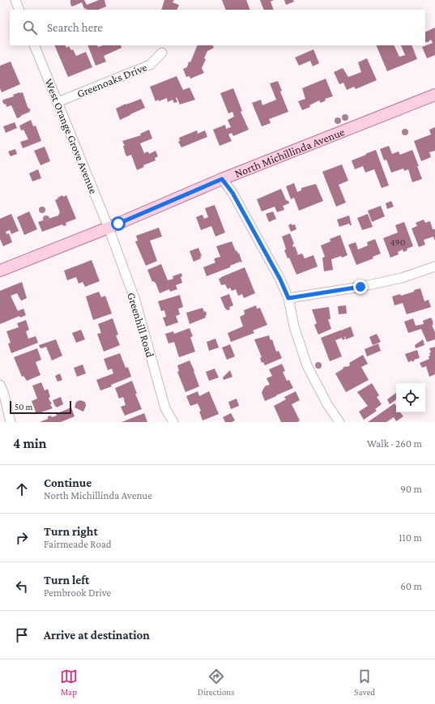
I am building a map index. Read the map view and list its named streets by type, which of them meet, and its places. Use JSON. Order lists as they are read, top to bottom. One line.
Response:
{"streets":{"main road":["North Michillinda Avenue"],"street":["Greenoaks Drive","West Orange Grove Avenue","Greenhill Road"]},"crossings":[["Greenoaks Drive","West Orange Grove Avenue"],["West Orange Grove Avenue","North Michillinda Avenue"],["West Orange Grove Avenue","Greenhill Road"],["North Michillinda Avenue","Greenhill Road"]],"house_numbers":["490"],"scale_bar":"50 m","page":{"search":"Search here","scale":"50 m","heading":["4 min","Walk · 260 m"],"list":[["Continue","North Michillinda Avenue","90 m"],["Turn right","Fairmeade Road","110 m"],["Turn left","Pembrook Drive","60 m"],"Arrive at destination"],"nav":["Map","Directions","Saved"]}}
